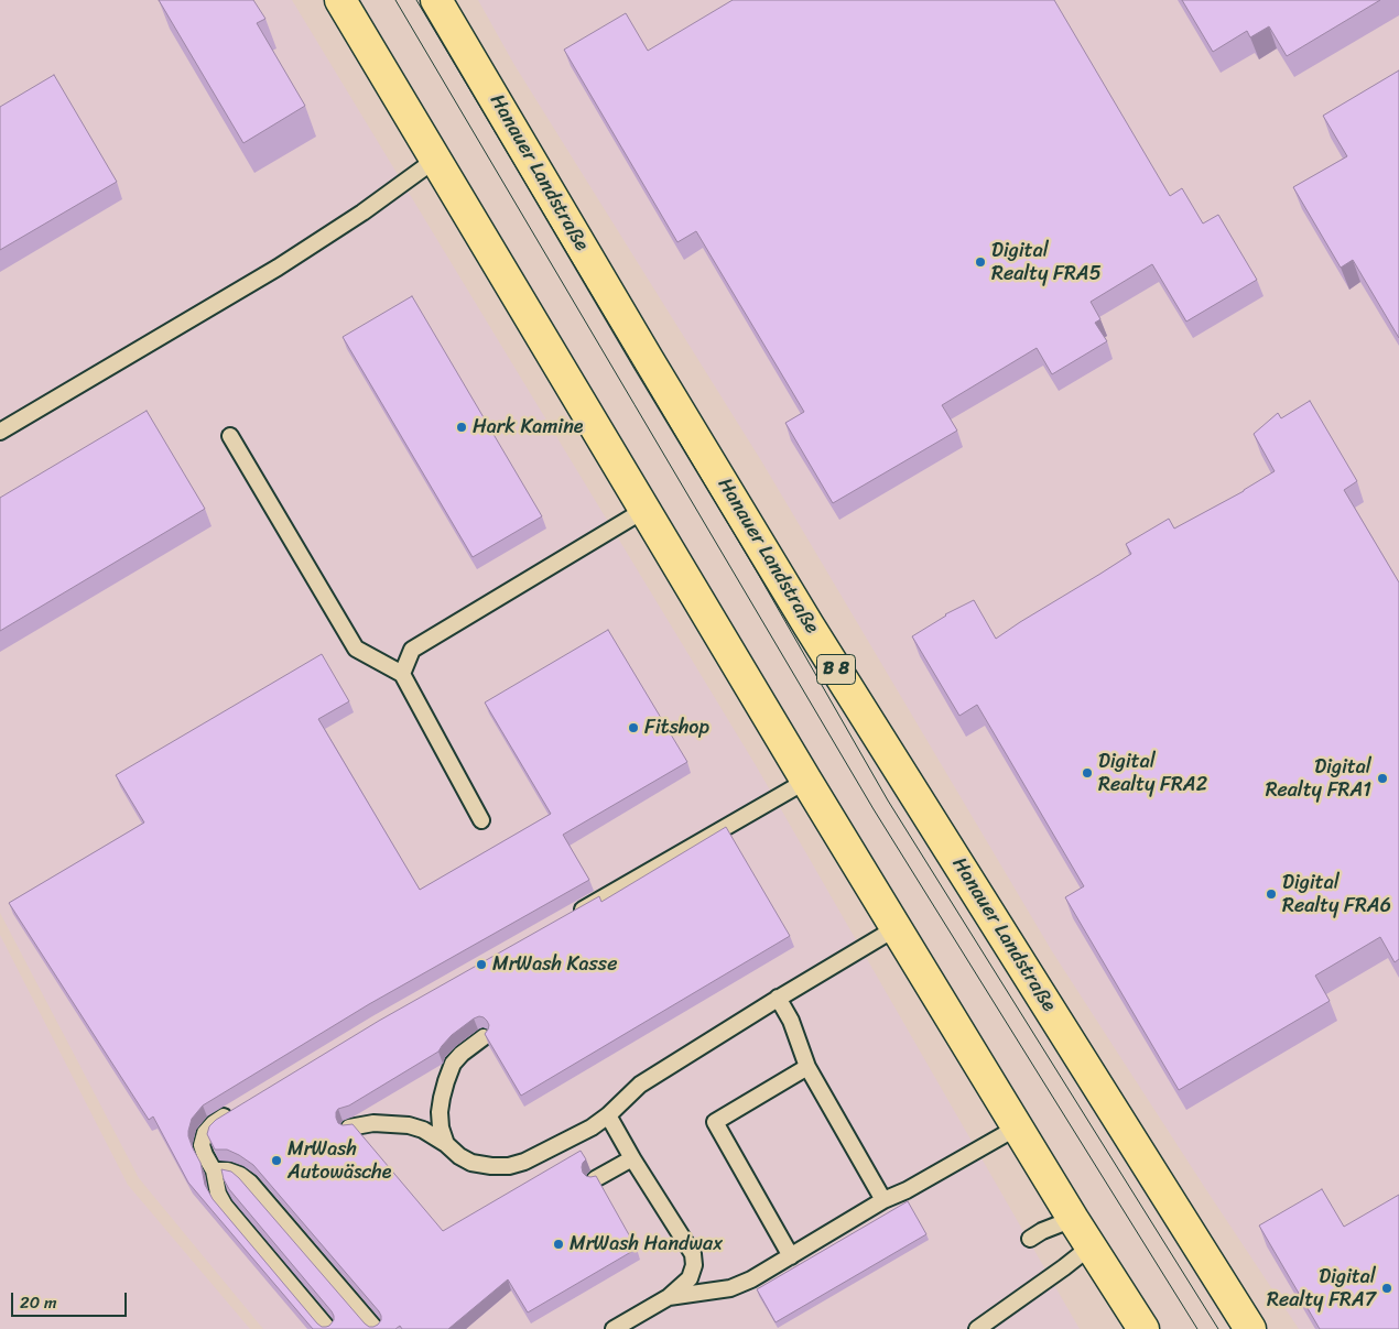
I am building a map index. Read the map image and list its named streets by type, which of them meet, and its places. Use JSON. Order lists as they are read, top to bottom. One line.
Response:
{"streets":{"main road":["Hanauer Landstraße","B 8"]},"places":["Digital Realty FRA5","Hark Kamine","Fitshop","Digital Realty FRA2","Digital Realty FRA1","Digital Realty FRA6","MrWash Kasse","MrWash Autowäsche","MrWash Handwax","Digital Realty FRA7"],"scale_bar":"20 m"}
